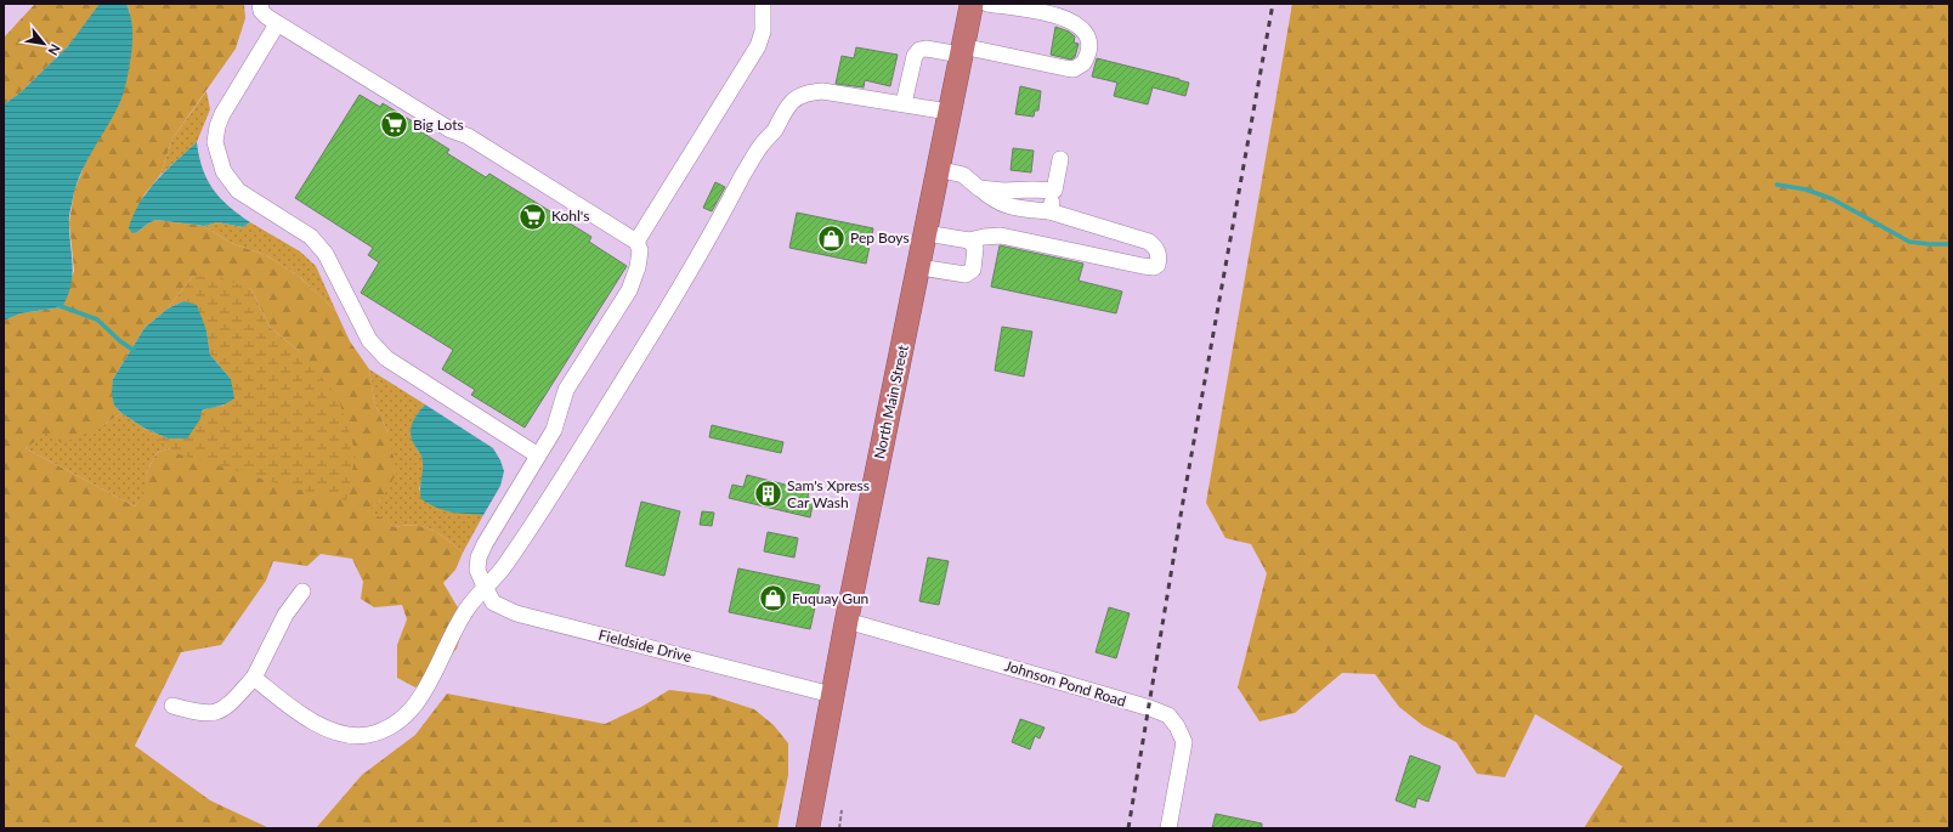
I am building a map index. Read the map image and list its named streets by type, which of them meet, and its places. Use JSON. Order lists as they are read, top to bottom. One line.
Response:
{"streets":{"highway":["North Main Street"],"street":["Fieldside Drive","Johnson Pond Road"]},"crossings":[["North Main Street","Fieldside Drive"],["North Main Street","Johnson Pond Road"]],"places":{"supermarket":["Big Lots","Kohl's"],"shop":["Pep Boys","Fuquay Gun"],"building":["Sam's Xpress Car Wash"]},"north":"bottom right"}
